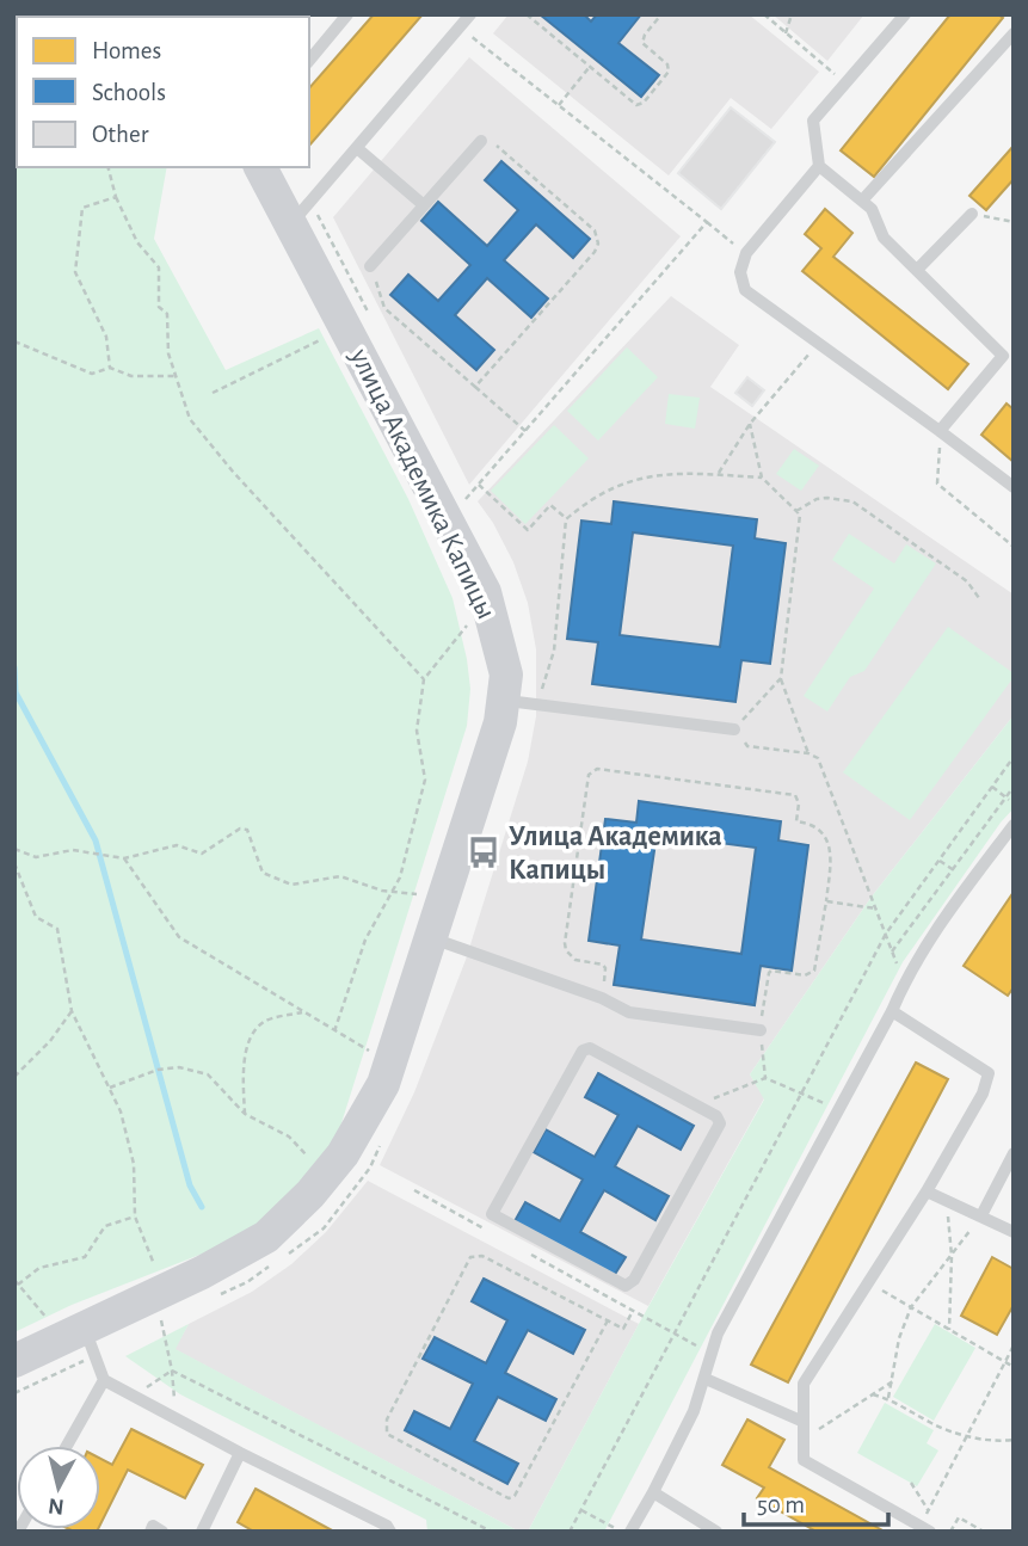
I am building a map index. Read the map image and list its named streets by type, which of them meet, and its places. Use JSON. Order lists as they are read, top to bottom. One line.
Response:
{"streets":{"street":["улица Академика Капицы"]},"places":{"bus stop":["Улица Академика Капицы"]},"legend":["Homes","Schools","Other"],"scale_bar":"50 m","north":"bottom"}
